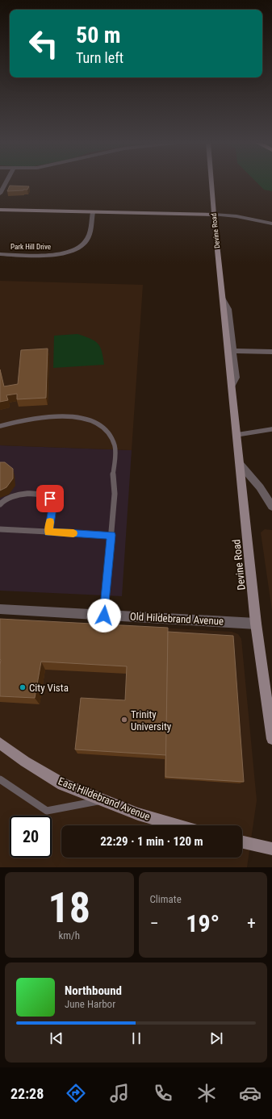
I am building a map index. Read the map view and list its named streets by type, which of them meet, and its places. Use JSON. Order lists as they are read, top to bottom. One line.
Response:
{"streets":{"street":["Devine Road","Park Hill Drive","Old Hildebrand Avenue","East Hildebrand Avenue"]},"crossings":[["Devine Road","Old Hildebrand Avenue"]],"places":["City Vista","Trinity University"],"page":{"turn":["50 m","Turn left"],"limit":"20","trip":"22:29 · 1 min · 120 m","tile":[["18","km/h"],"Climate"],"heat":["−","19°","+"],"song":["Northbound","June Harbor"],"tabs":"22:28"}}
